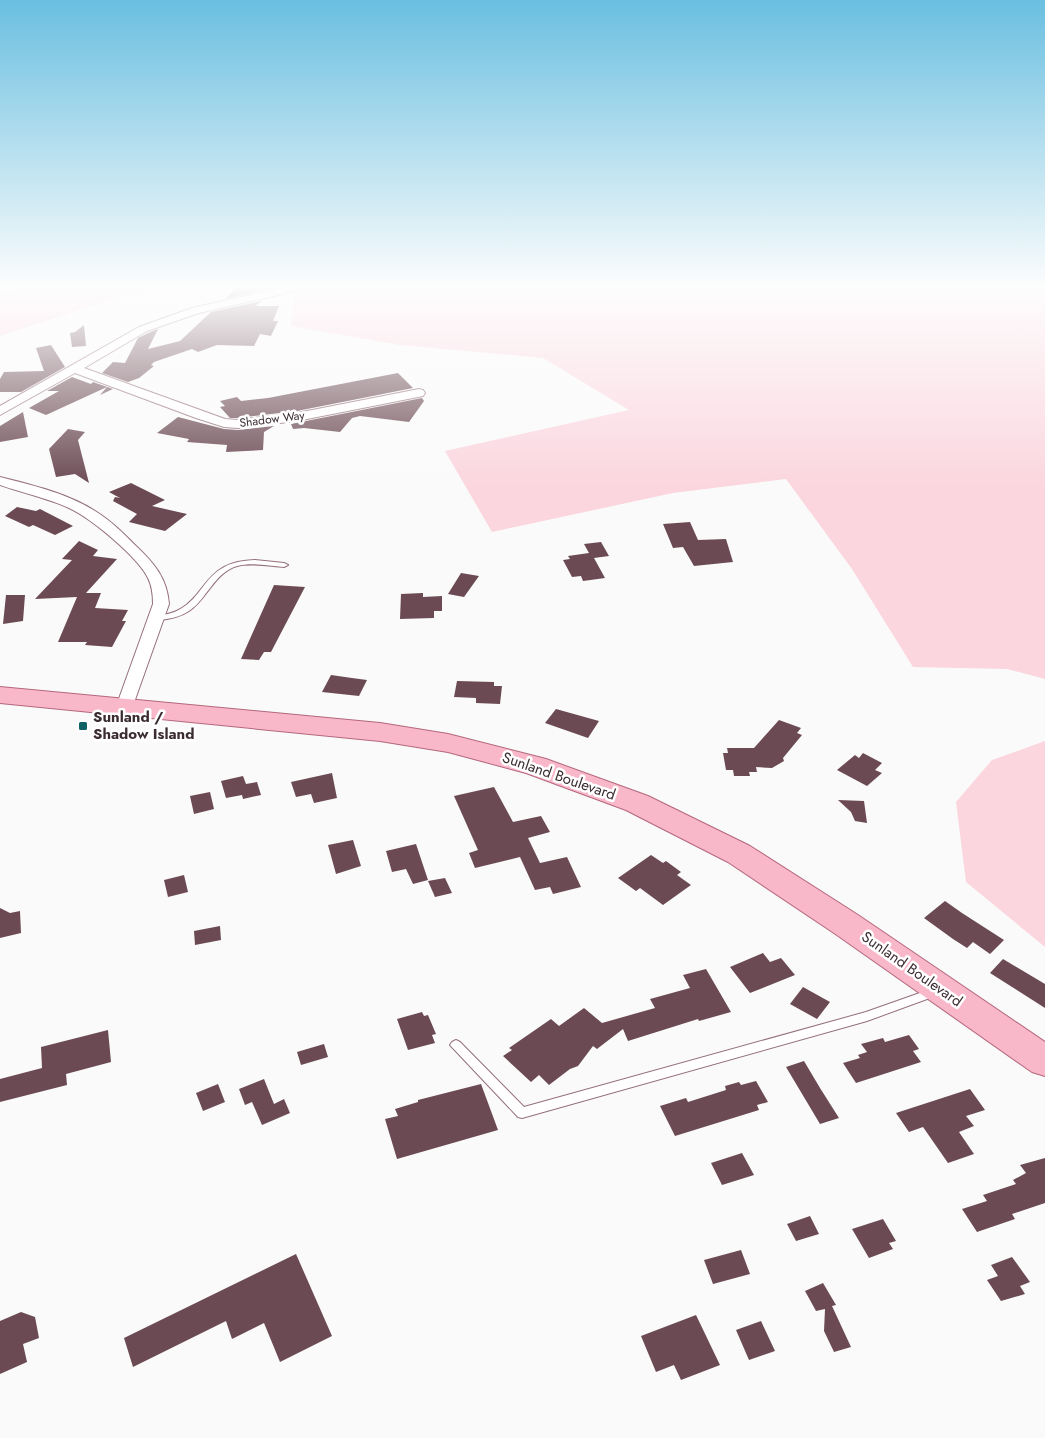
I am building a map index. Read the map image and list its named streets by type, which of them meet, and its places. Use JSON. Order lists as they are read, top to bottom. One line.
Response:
{"streets":{"main road":["Sunland Boulevard"],"street":["Shadow Way"]},"places":{"transit":["Sunland / Shadow Island"]}}
